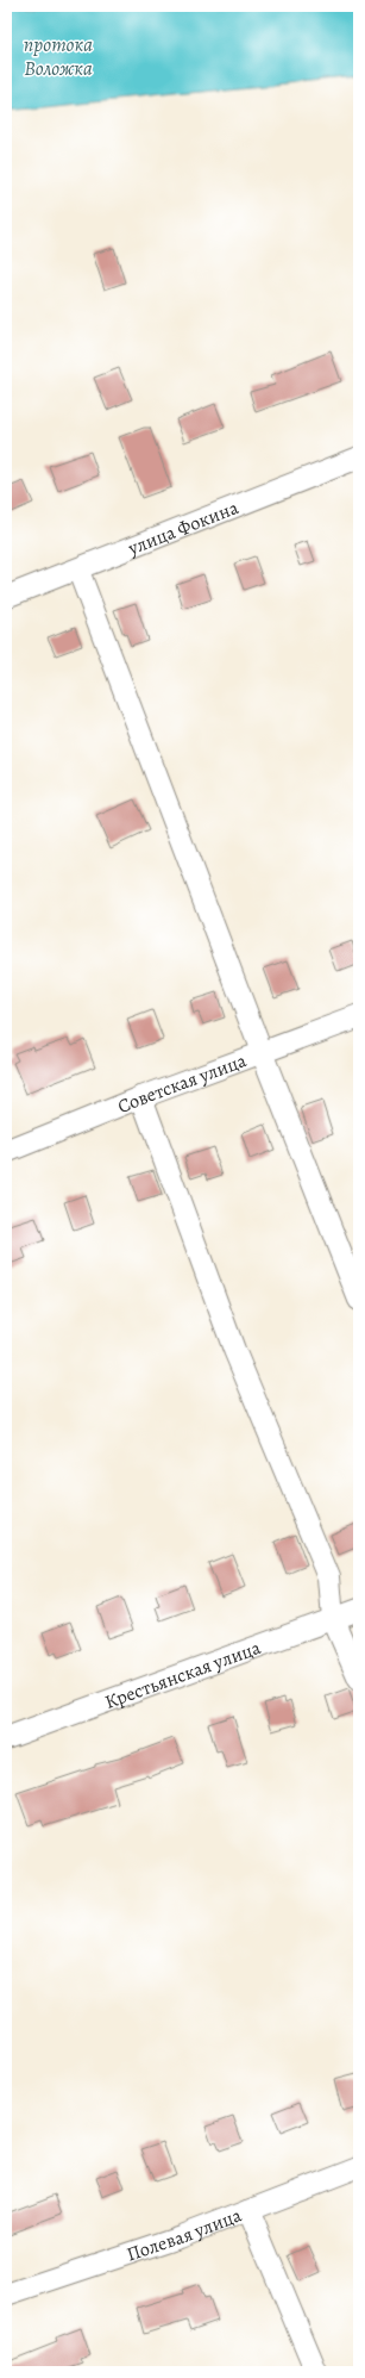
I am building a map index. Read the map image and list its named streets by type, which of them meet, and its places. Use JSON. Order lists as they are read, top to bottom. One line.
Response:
{"streets":{"street":["улица Фокина","Советская улица","Крестьянская улица","Полевая улица"]},"water":["протока Воложка"]}
